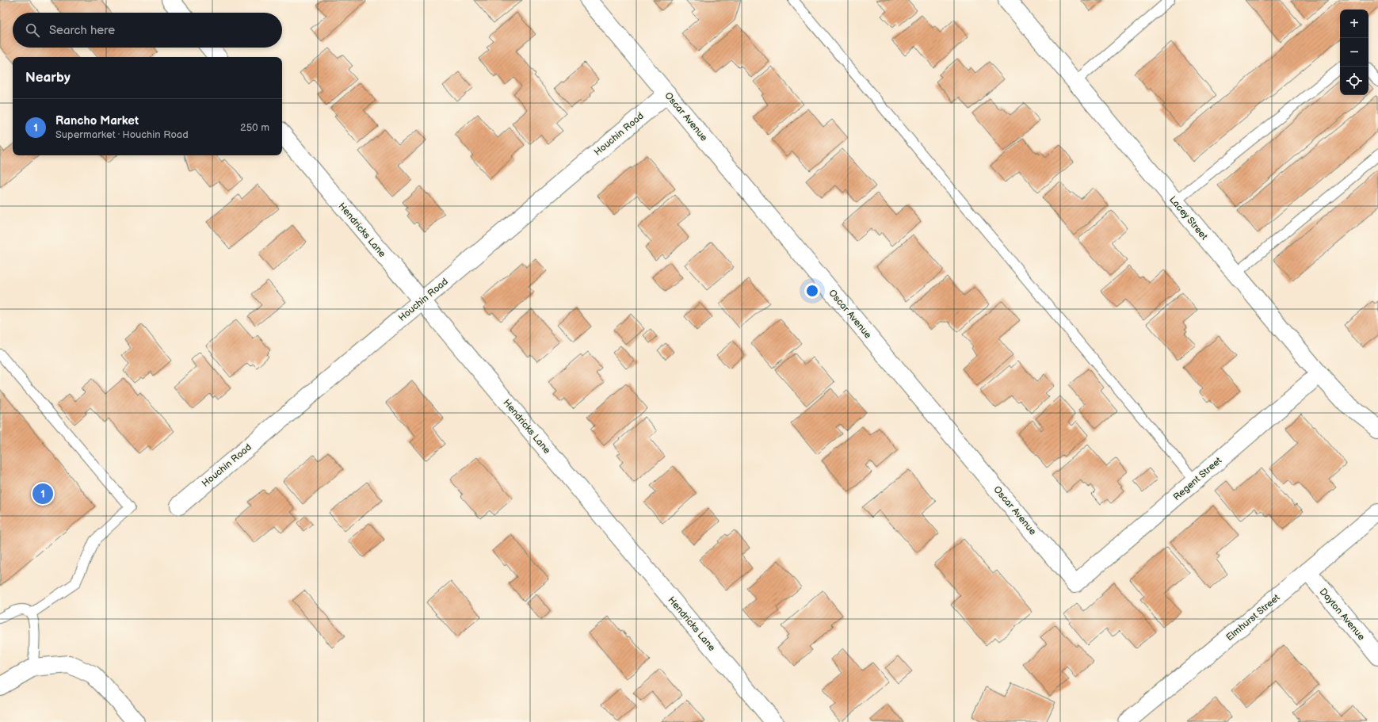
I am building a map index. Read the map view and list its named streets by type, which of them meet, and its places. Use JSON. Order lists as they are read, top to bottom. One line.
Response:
{"streets":{"street":["Oscar Avenue","Houchin Road","Lacey Street","Hendricks Lane","Regent Street","Dayton Avenue","Elmhurst Street"]},"crossings":[["Oscar Avenue","Houchin Road"],["Oscar Avenue","Regent Street"],["Houchin Road","Hendricks Lane"],["Lacey Street","Regent Street"],["Dayton Avenue","Elmhurst Street"]],"page":{"map_buttons":["+","−"],"search":"Search here","heading":"Nearby","list":[{"mark":"1","name":"Rancho Market","note":"Supermarket · Houchin Road","value":"250 m"}],"pins":"1"}}
